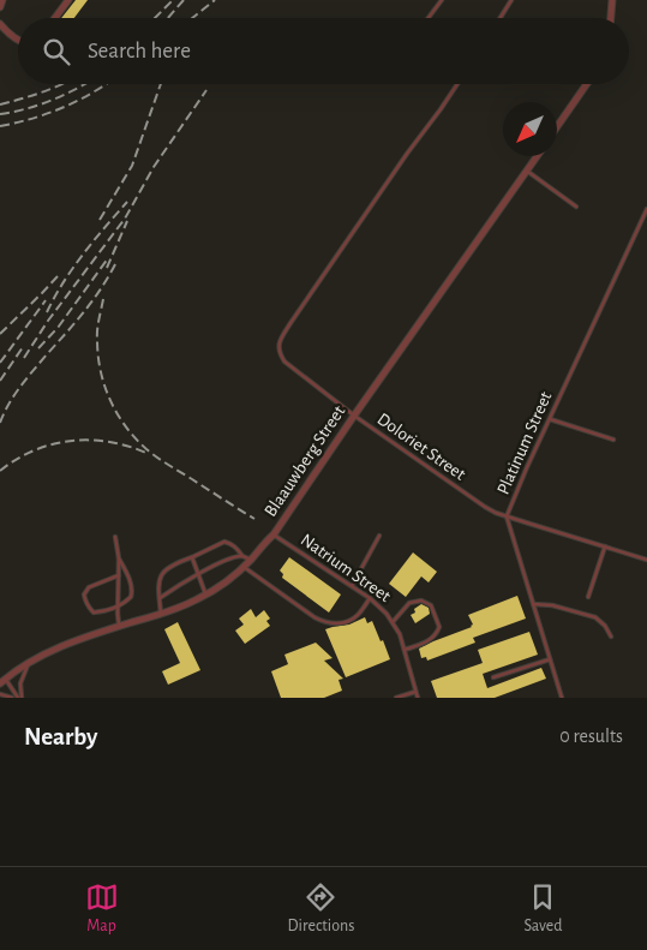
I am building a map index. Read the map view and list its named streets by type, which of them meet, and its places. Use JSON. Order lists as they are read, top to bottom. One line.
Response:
{"streets":{"street":["Blaauwberg Street"],"lane":["Platinum Street","Doloriet Street","Natrium Street"]},"crossings":[["Platinum Street","Doloriet Street"],["Doloriet Street","Blaauwberg Street"],["Blaauwberg Street","Natrium Street"]],"north":"bottom left","page":{"search":"Search here","heading":["Nearby","0 results"],"nav":["Map","Directions","Saved"]}}
